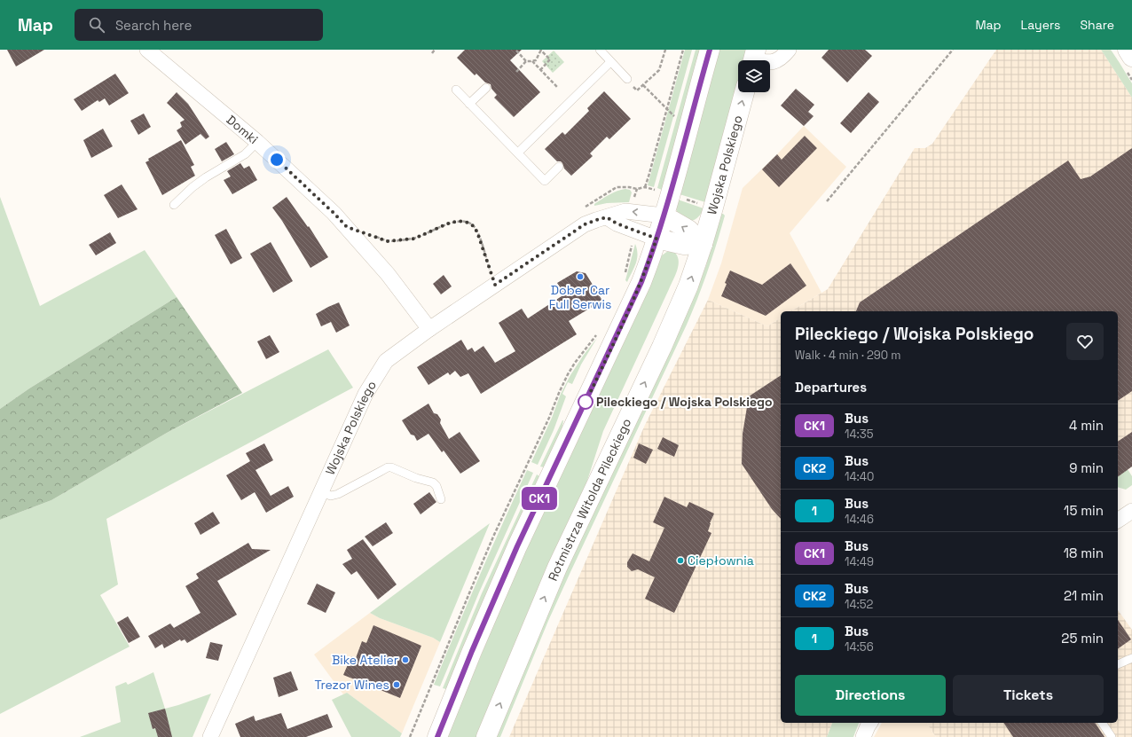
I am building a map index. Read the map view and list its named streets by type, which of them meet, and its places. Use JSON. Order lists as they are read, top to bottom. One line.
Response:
{"streets":{"main road":["Wojska Polskiego","Rotmistrza Witolda Pileckiego"],"street":["Domki"]},"crossings":[["Domki","Wojska Polskiego"],["Wojska Polskiego","Rotmistrza Witolda Pileckiego"]],"places":["Dober Car Full Serwis","Pileckiego / Wojska Polskiego","Ciepłownia","Bike Atelier","Trezor Wines"],"lines":["bus line CK1"],"page":{"header":"Map","search":"Search here","nav":["Map","Layers","Share"],"on_map":"CK1","heading":[["Pileckiego / Wojska Polskiego","Walk · 4 min · 290 m"],"Departures"],"list":[{"mark":"CK1","name":"Bus","note":"14:35","value":"4 min"},{"mark":"CK2","name":"Bus","note":"14:40","value":"9 min"},{"mark":"1","name":"Bus","note":"14:46","value":"15 min"},{"mark":"CK1","name":"Bus","note":"14:49","value":"18 min"},{"mark":"CK2","name":"Bus","note":"14:52","value":"21 min"},{"mark":"1","name":"Bus","note":"14:56","value":"25 min"}],"buttons":["Directions","Tickets"]}}
